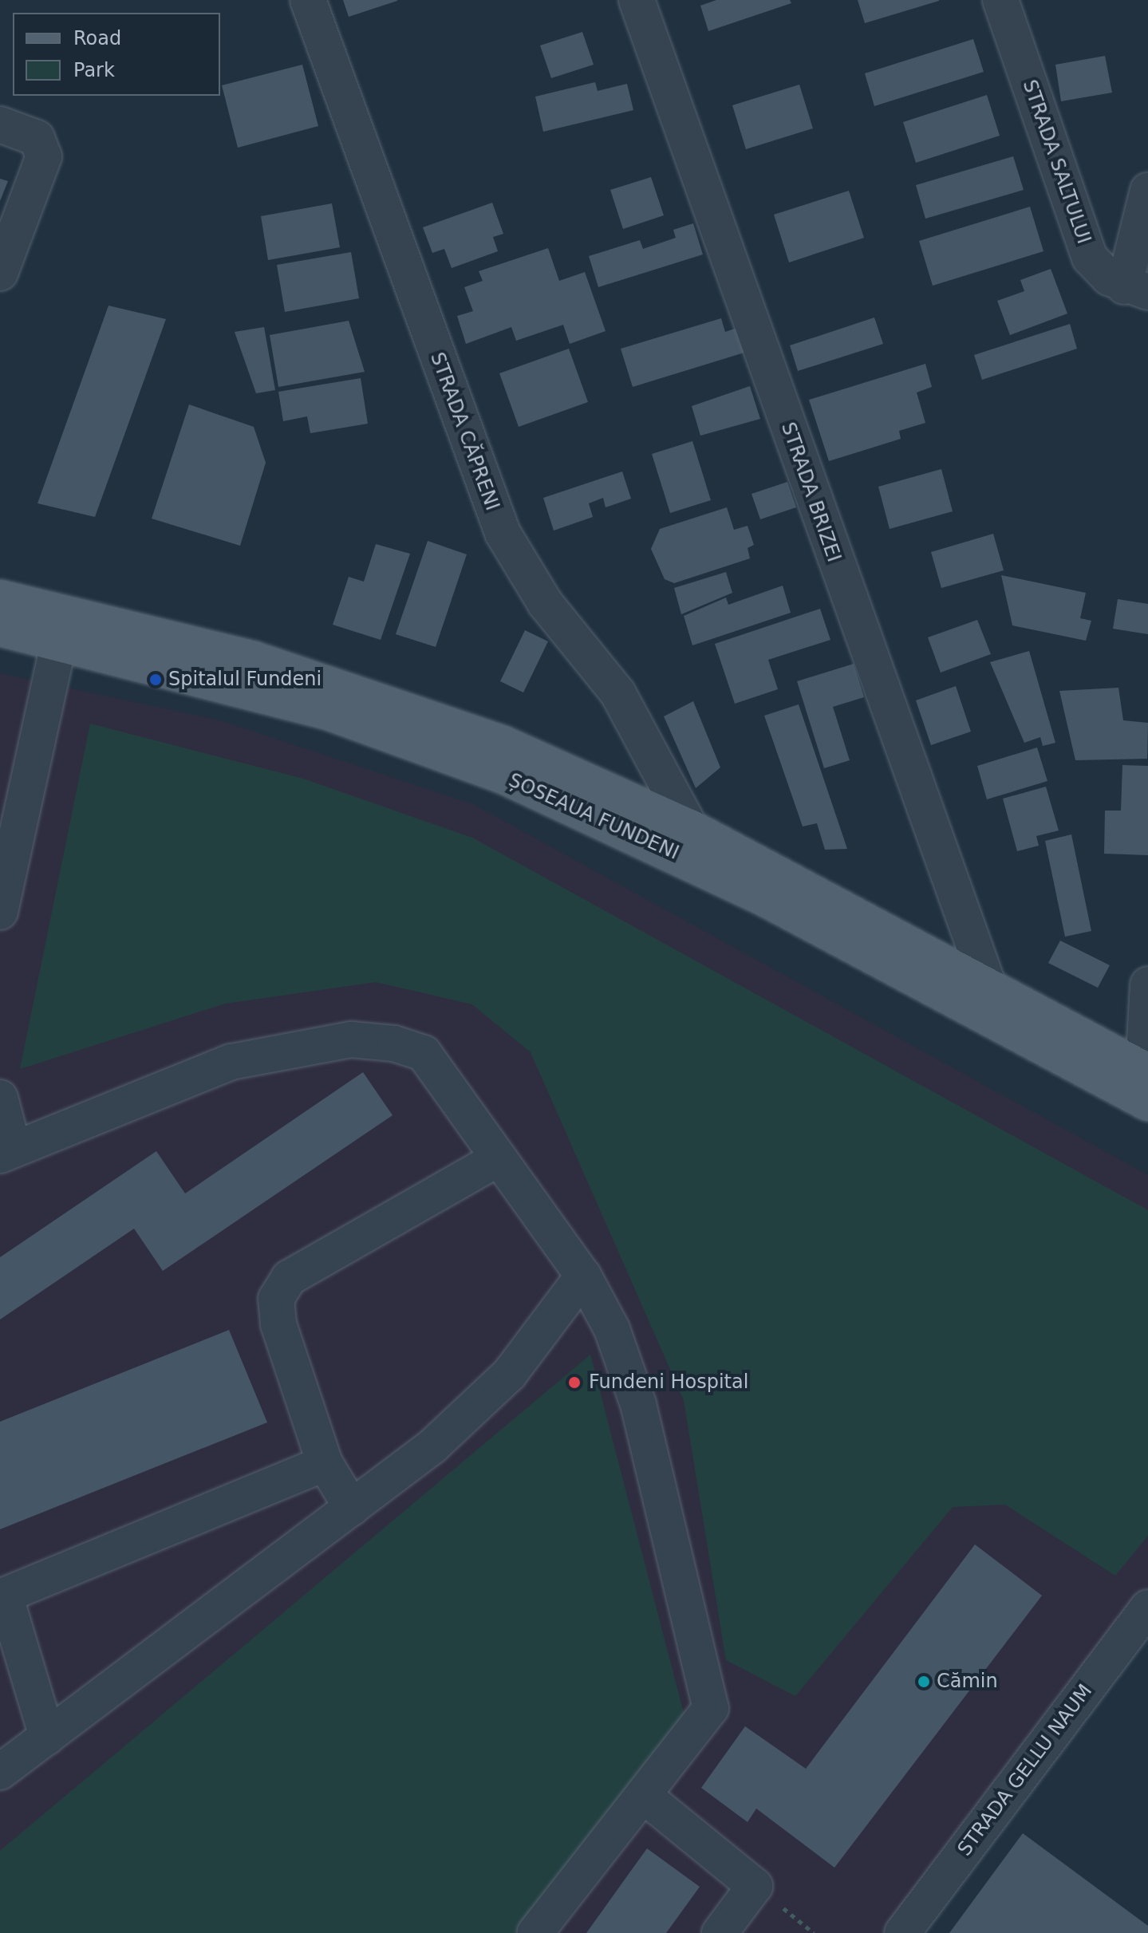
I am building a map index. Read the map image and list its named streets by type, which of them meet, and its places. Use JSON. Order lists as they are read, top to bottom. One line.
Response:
{"streets":{"main road":["ȘOSEAUA FUNDENI"],"street":["STRADA SALTULUI","STRADA CĂPRENI","STRADA BRIZEI","STRADA GELLU NAUM"]},"crossings":[["STRADA CĂPRENI","ȘOSEAUA FUNDENI"],["STRADA BRIZEI","ȘOSEAUA FUNDENI"]],"places":["Spitalul Fundeni","Fundeni Hospital","Cămin"],"legend":["Road","Park"]}
